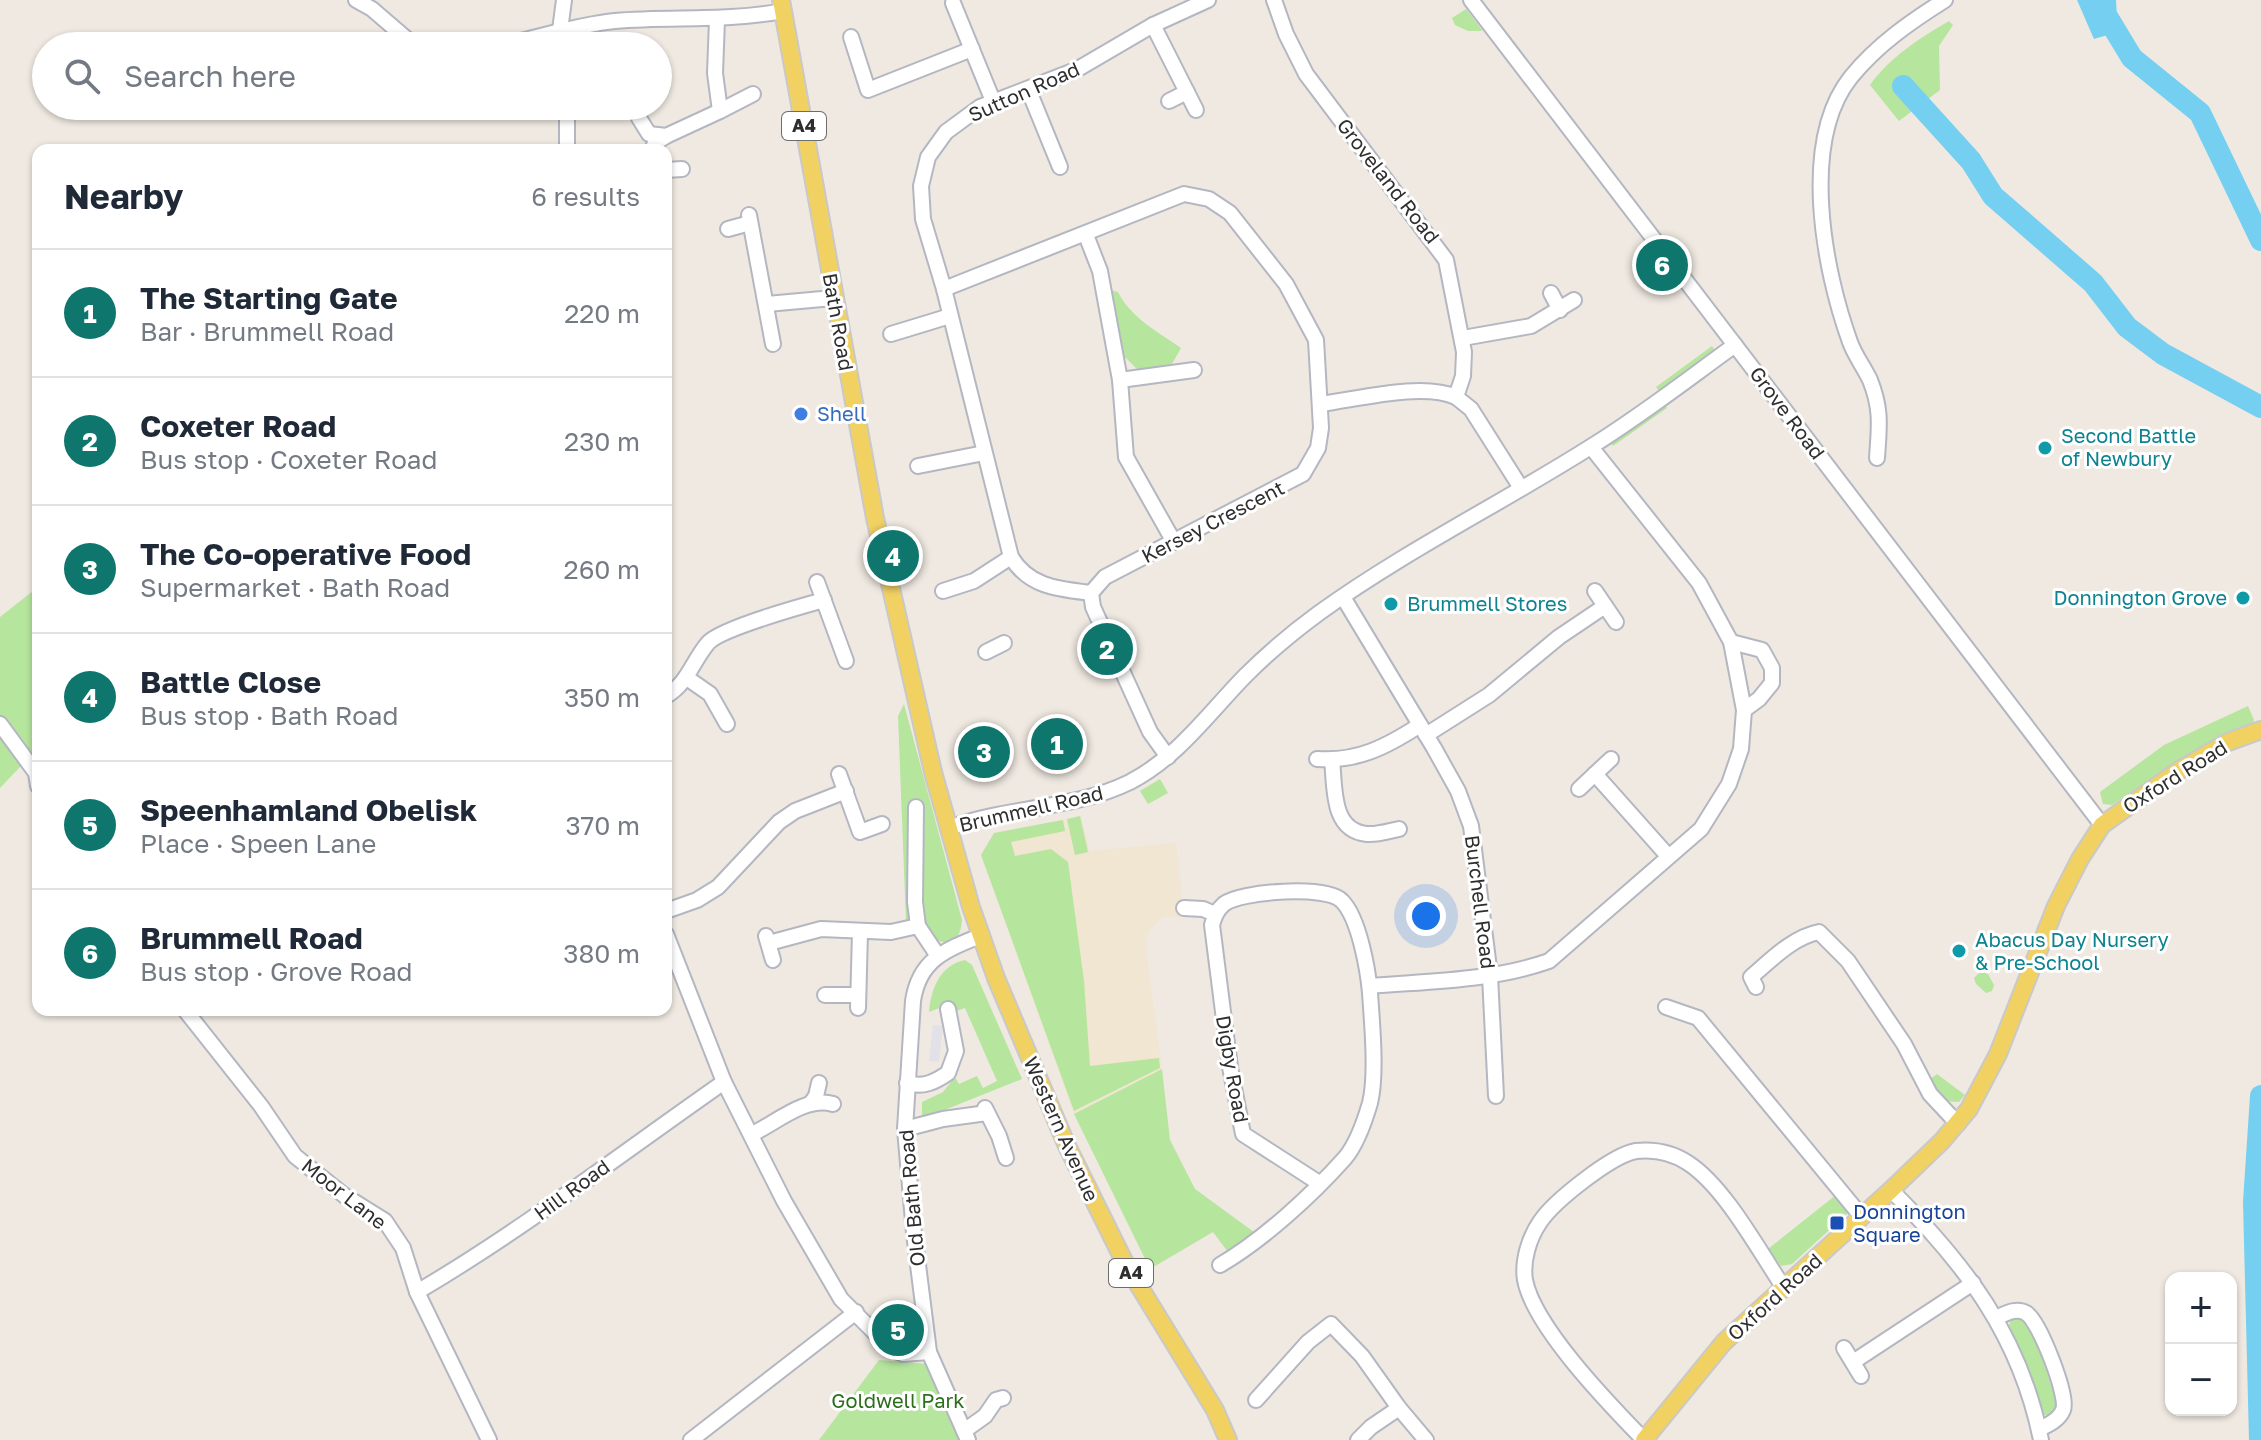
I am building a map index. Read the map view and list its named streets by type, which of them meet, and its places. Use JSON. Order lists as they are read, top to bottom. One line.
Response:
{"streets":{"main road":["A4","Bath Road","Oxford Road","Western Avenue"],"street":["Sutton Road","Groveland Road","Grove Road","Kersey Crescent","Brummell Road","Burchell Road","Digby Road","Hill Road","Moor Lane","Old Bath Road"]},"crossings":[["Sutton Road","Kersey Crescent"],["Bath Road","Brummell Road"],["Bath Road","Western Avenue"],["Grove Road","Oxford Road"],["Grove Road","Brummell Road"],["Brummell Road","Burchell Road"],["Brummell Road","Western Avenue"],["Western Avenue","Old Bath Road"],["Hill Road","Moor Lane"]],"parks":["Goldwell Park"],"places":{"other":["Shell","Second Battle of Newbury","Donnington Grove","Brummell Stores","Abacus Day Nursery & Pre-School"],"transit":["Donnington Square"]},"page":{"search":"Search here","heading":["Nearby","6 results"],"pins":["6","4","2","1","3","5"],"list":[{"mark":"1","name":"The Starting Gate","note":"Bar · Brummell Road","value":"220 m"},{"mark":"2","name":"Coxeter Road","note":"Bus stop · Coxeter Road","value":"230 m"},{"mark":"3","name":"The Co-operative Food","note":"Supermarket · Bath Road","value":"260 m"},{"mark":"4","name":"Battle Close","note":"Bus stop · Bath Road","value":"350 m"},{"mark":"5","name":"Speenhamland Obelisk","note":"Place · Speen Lane","value":"370 m"},{"mark":"6","name":"Brummell Road","note":"Bus stop · Grove Road","value":"380 m"}],"map_buttons":["+","−"]}}
